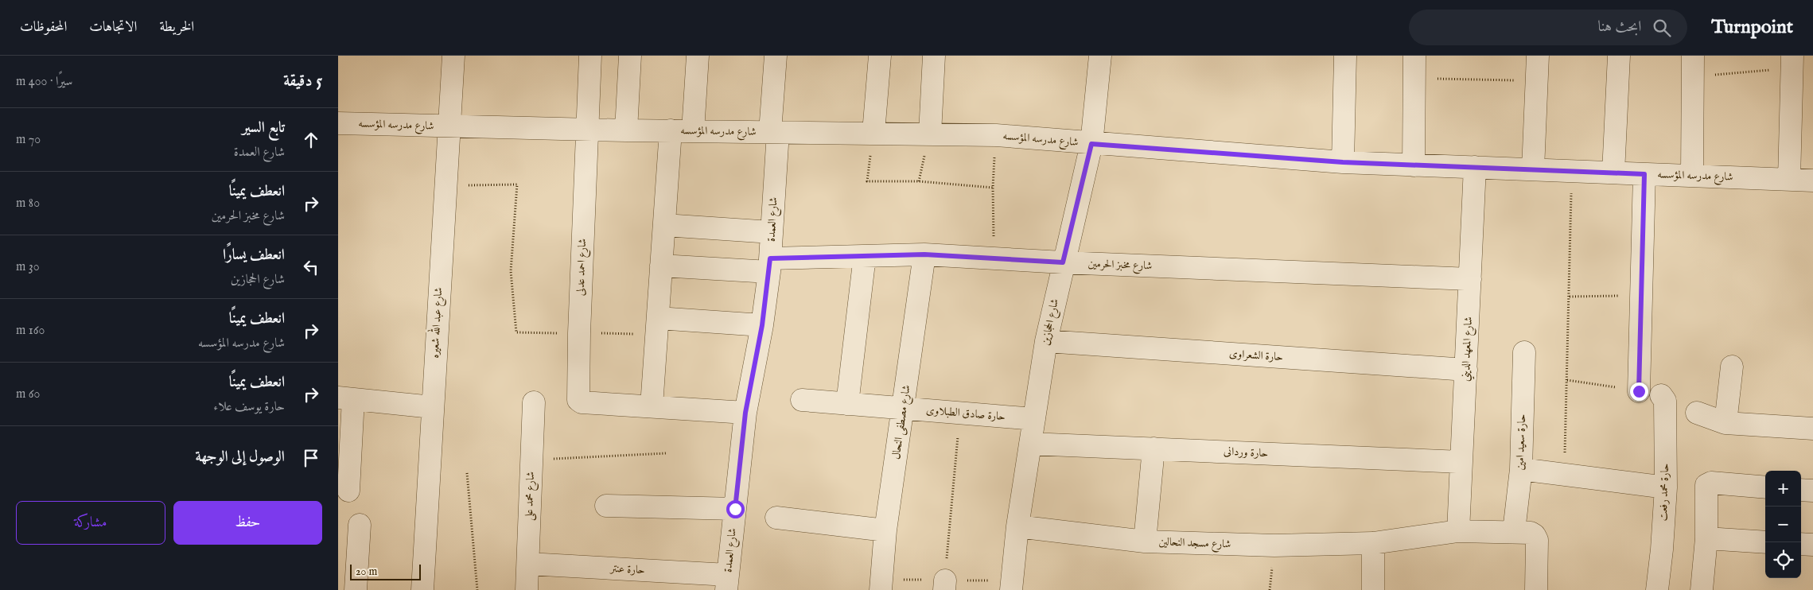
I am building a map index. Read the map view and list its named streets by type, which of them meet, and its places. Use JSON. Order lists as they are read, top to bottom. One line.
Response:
{"streets":{"street":["شارع مدرسه المؤسسه","شارع العمدة","شارع مخبز الحرمين","شارع احمد عدلى","شارع الحجازين","شارع عبد الله شعيره","شارع المعهد الديني","حارة الشعراوى","حارة صادق الطبلاوى","شارع مصطفى النحال","حارة سعيد امين","حارة وردانى","حارة محمد رفعت","شارع محمد على","شارع مسجد النحالين","حارة عنتر"]},"crossings":[["شارع مدرسه المؤسسه","شارع العمدة"],["شارع مدرسه المؤسسه","شارع احمد عدلى"],["شارع مدرسه المؤسسه","شارع الحجازين"],["شارع مدرسه المؤسسه","شارع عبد الله شعيره"],["شارع مدرسه المؤسسه","شارع المعهد الديني"],["شارع العمدة","شارع مخبز الحرمين"],["شارع العمدة","حارة عنتر"],["شارع مخبز الحرمين","شارع الحجازين"],["شارع مخبز الحرمين","شارع المعهد الديني"],["شارع مخبز الحرمين","شارع مصطفى النحال"],["شارع الحجازين","حارة الشعراوى"],["شارع الحجازين","حارة صادق الطبلاوى"],["شارع الحجازين","حارة وردانى"],["شارع الحجازين","شارع مسجد النحالين"],["شارع المعهد الديني","حارة الشعراوى"],["شارع المعهد الديني","حارة وردانى"],["شارع المعهد الديني","شارع مسجد النحالين"],["حارة صادق الطبلاوى","شارع مصطفى النحال"],["حارة سعيد امين","شارع مسجد النحالين"],["شارع محمد على","حارة عنتر"]],"scale_bar":"20 m","page":{"header":"Turnpoint","search":"ابحث هنا","nav":["الخريطة","الاتجاهات","المحفوظات"],"heading":["5 دقيقة","سيرًا · 400 m"],"list":[["تابع السير","شارع العمدة","70 m"],["انعطف يمينًا","شارع مخبز الحرمين","80 m"],["انعطف يسارًا","شارع الحجازين","30 m"],["انعطف يمينًا","شارع مدرسه المؤسسه","160 m"],["انعطف يمينًا","حارة يوسف علاء","60 m"],"الوصول إلى الوجهة"],"map_buttons":["+","−"],"buttons":["حفظ","مشاركة"],"scale":"20 m"}}
